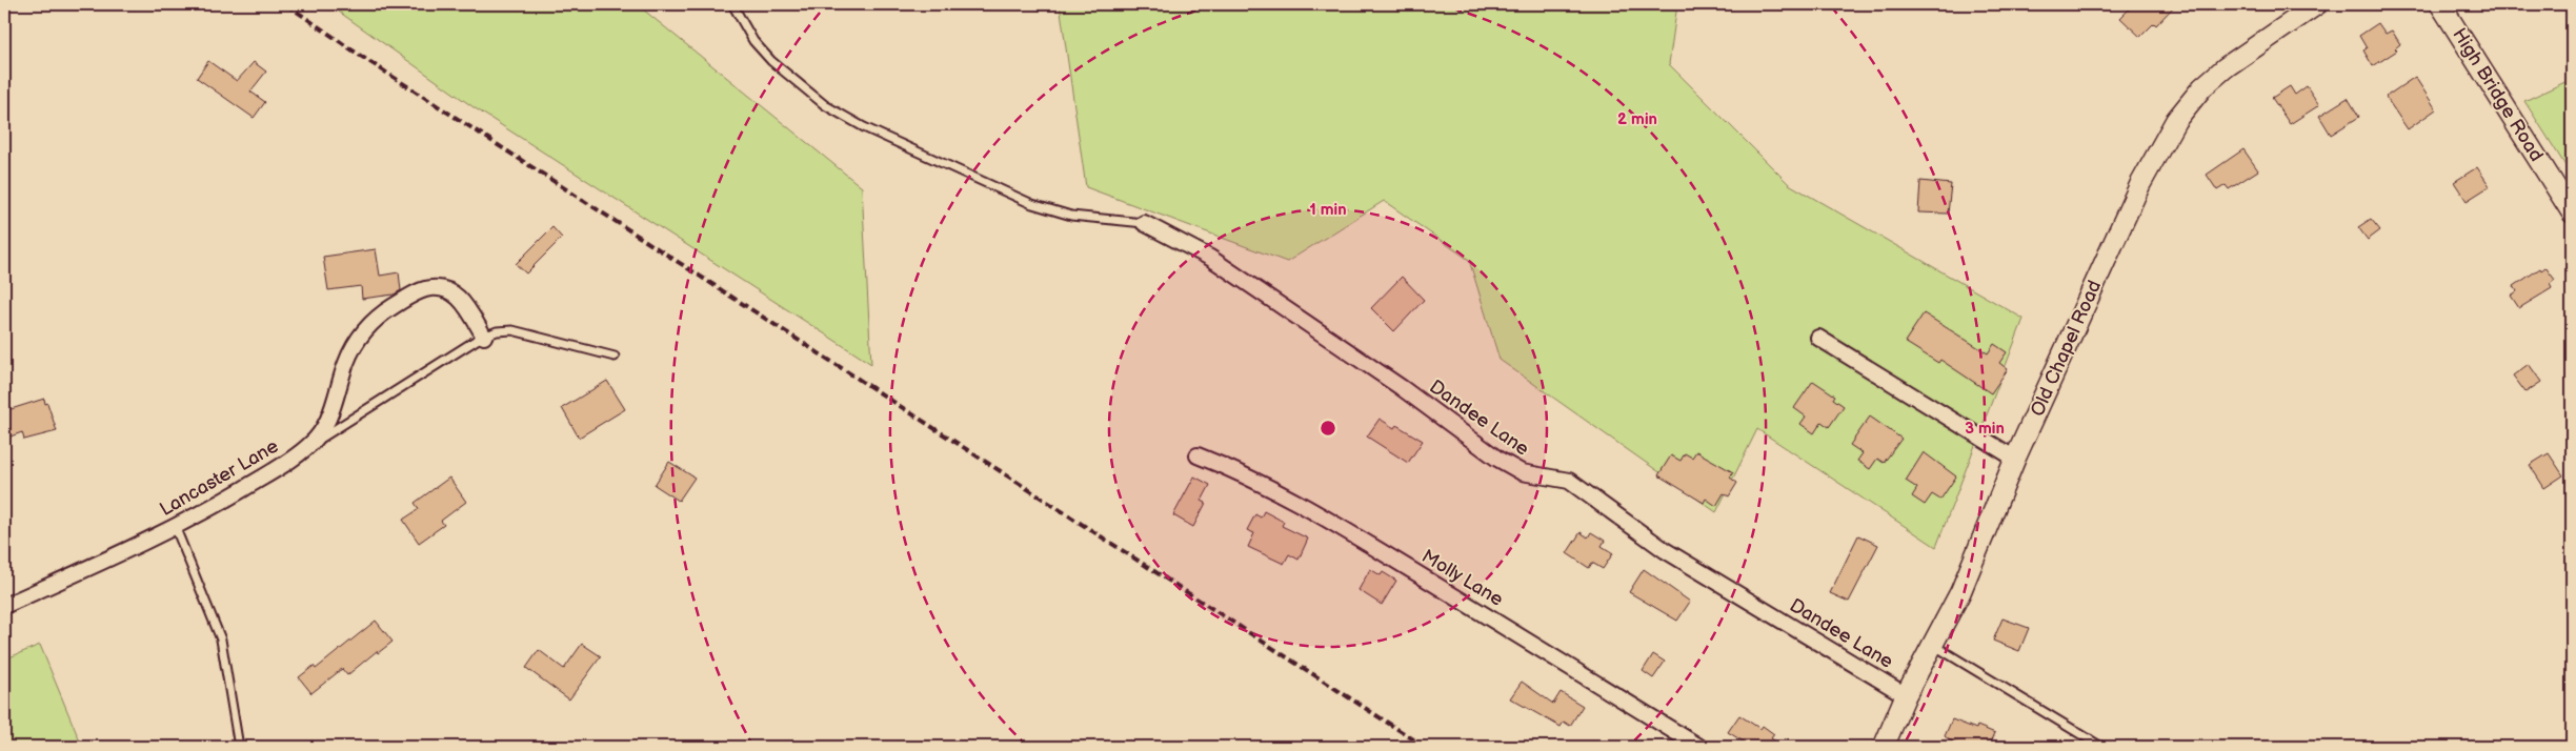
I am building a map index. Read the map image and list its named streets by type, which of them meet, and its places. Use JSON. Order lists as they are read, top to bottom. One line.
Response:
{"streets":{"street":["High Bridge Road","Old Chapel Road","Dandee Lane","Lancaster Lane","Molly Lane"]},"crossings":[["Old Chapel Road","Dandee Lane"]],"rings":["2 min","1 min","3 min"]}
